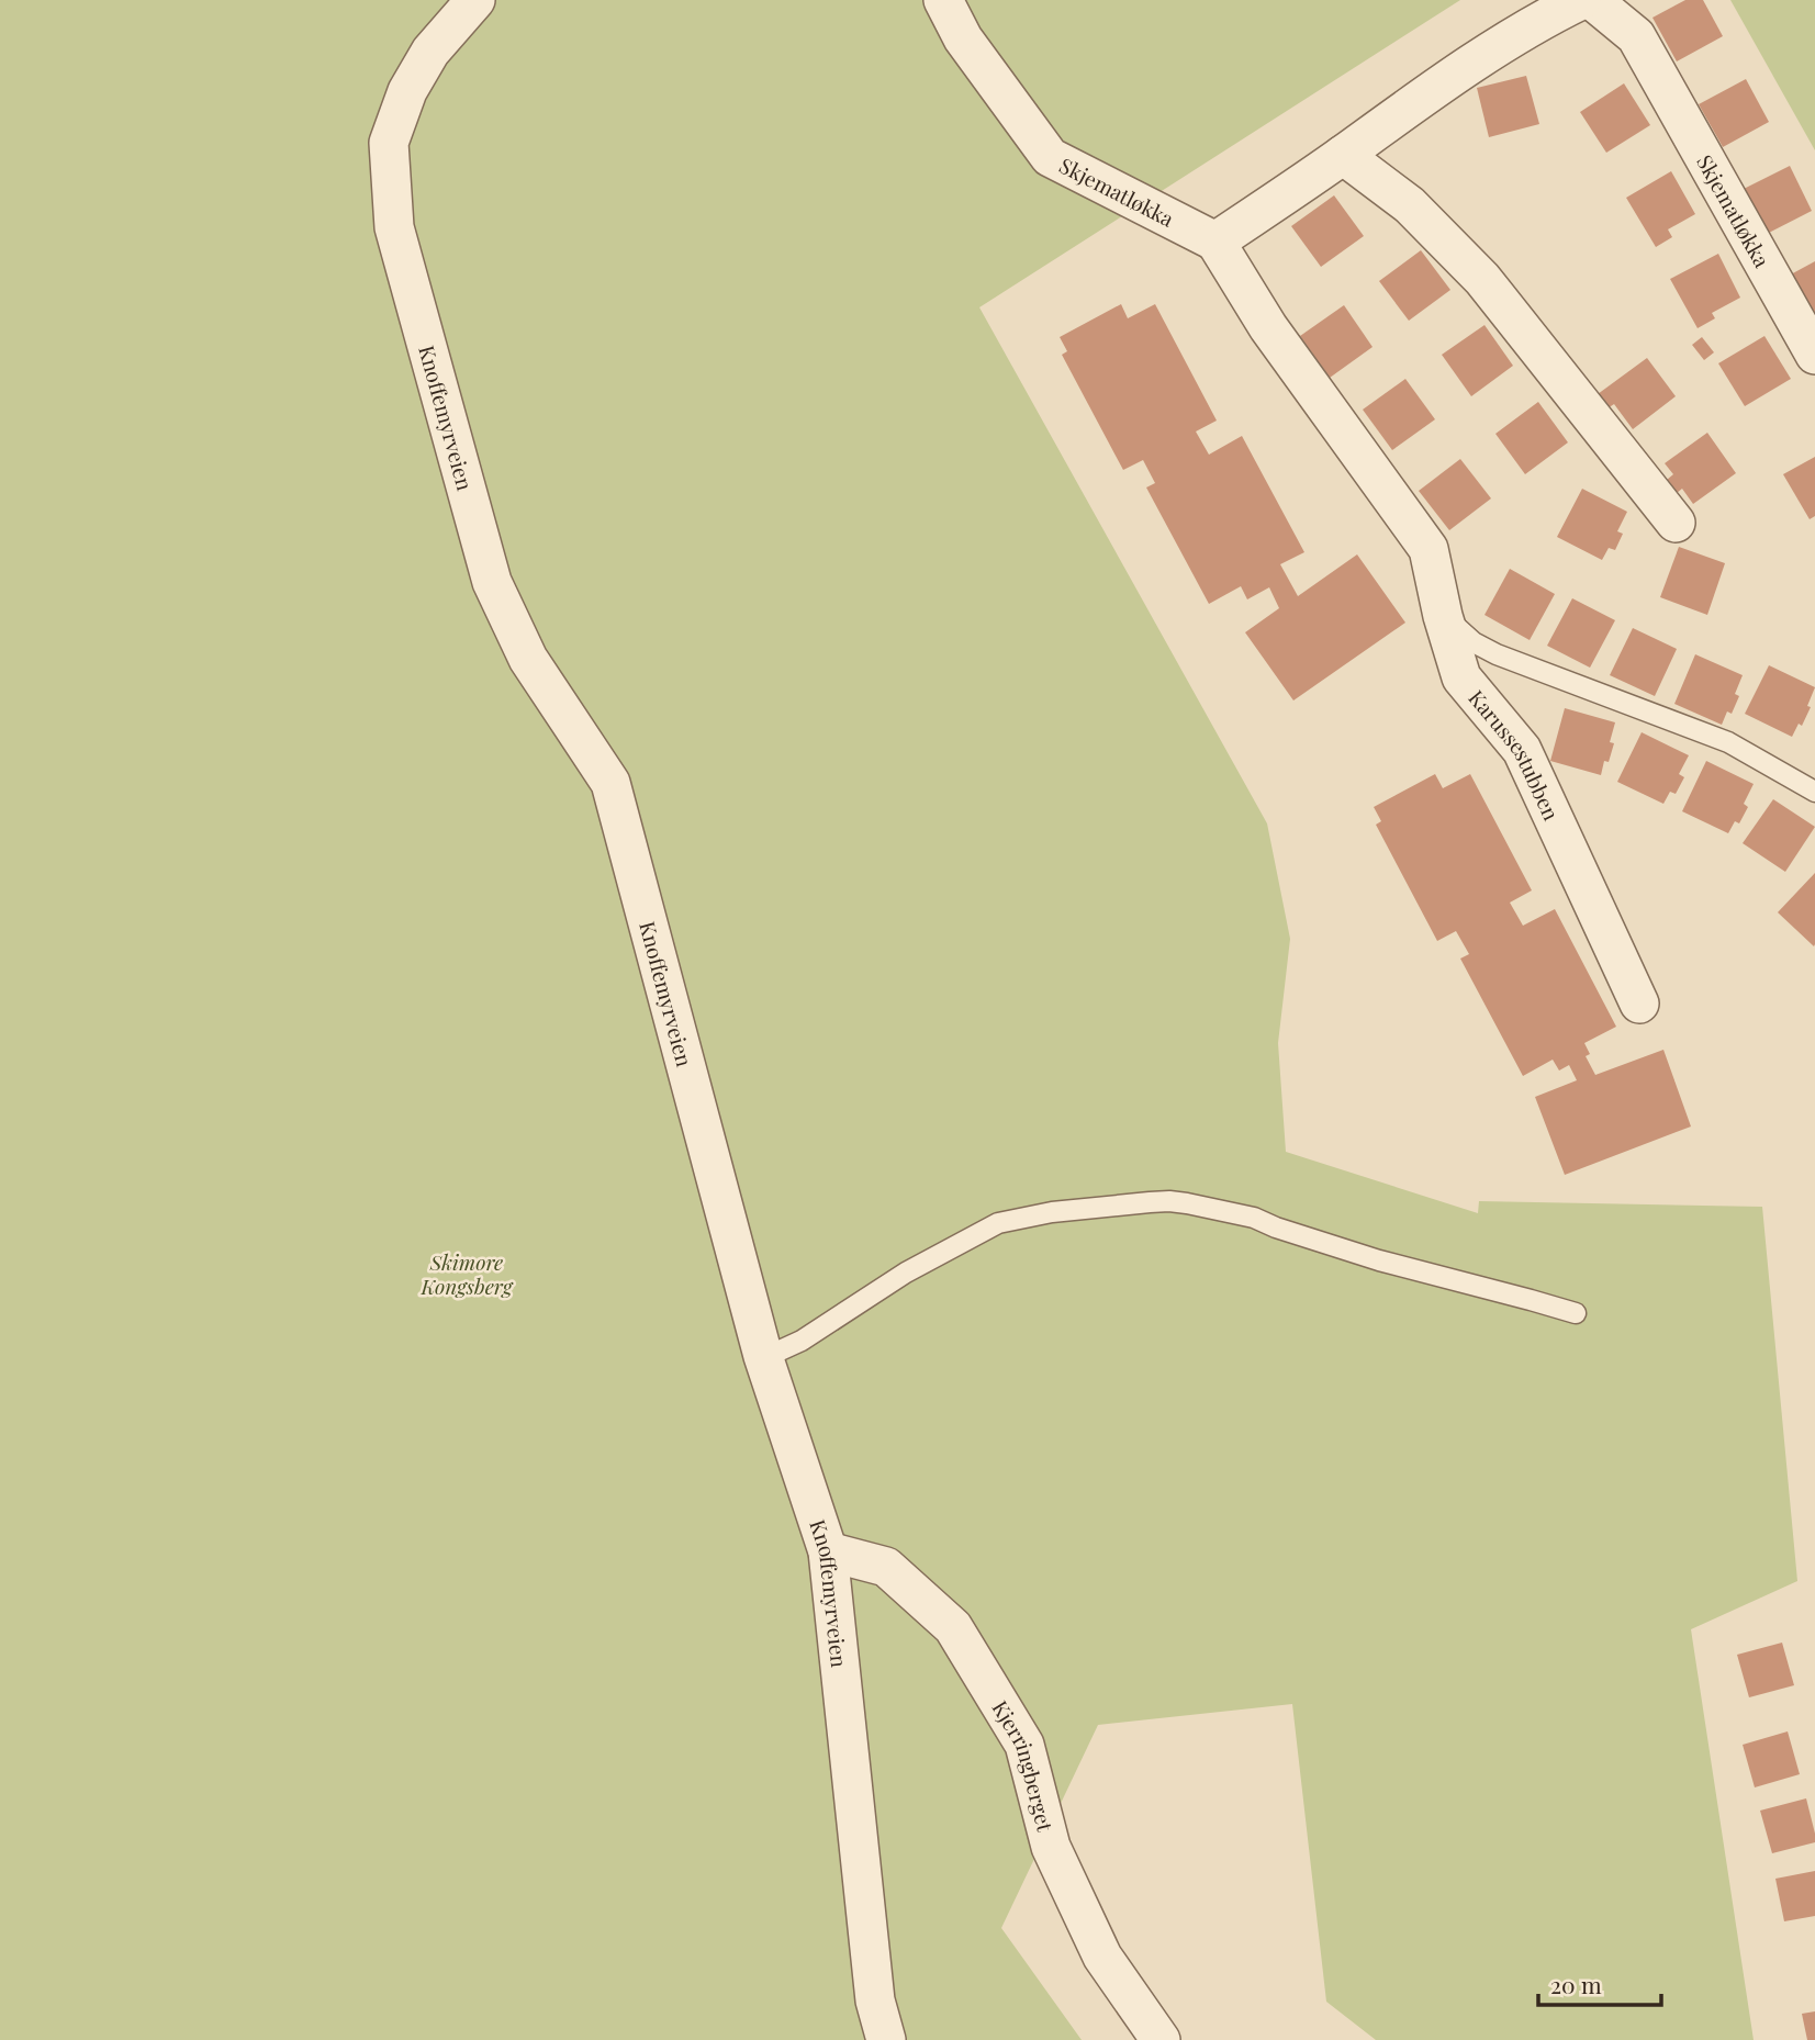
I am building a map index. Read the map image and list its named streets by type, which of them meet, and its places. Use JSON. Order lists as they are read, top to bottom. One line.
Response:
{"streets":{"street":["Skjematløkka","Knoffemyrveien","Karussestubben","Kjerringberget"]},"crossings":[["Skjematløkka","Karussestubben"],["Knoffemyrveien","Kjerringberget"]],"parks":["Skimore Kongsberg"],"scale_bar":"20 m"}
